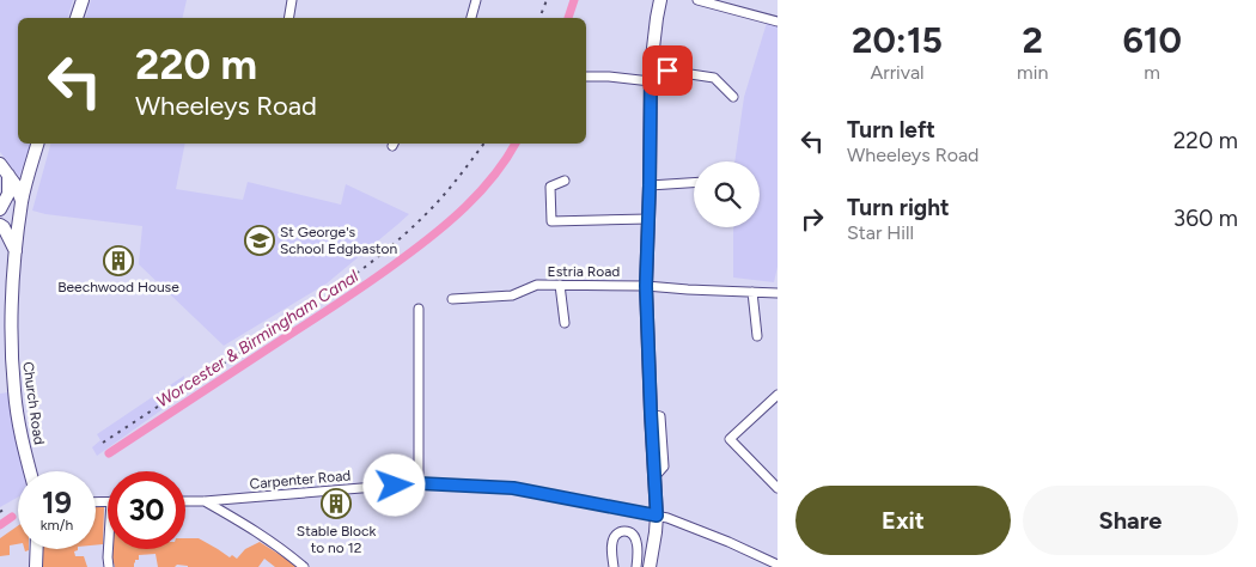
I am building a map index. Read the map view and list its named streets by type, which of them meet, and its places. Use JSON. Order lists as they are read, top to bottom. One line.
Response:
{"streets":{"street":["Estria Road","Church Road","Carpenter Road"]},"water":["Worcester & Birmingham Canal"],"places":{"school or university":["St George's School Edgbaston"],"building":["Beechwood House","Stable Block to no 12"]},"page":{"eta":["20:15","Arrival","2","min","610","m"],"turn":["220 m","Wheeleys Road"],"list":[{"name":"Turn left","note":"Wheeleys Road","value":"220 m"},{"name":"Turn right","note":"Star Hill","value":"360 m"}],"speed":"19 km/h","limit":"30","buttons":["Exit","Share"]}}
